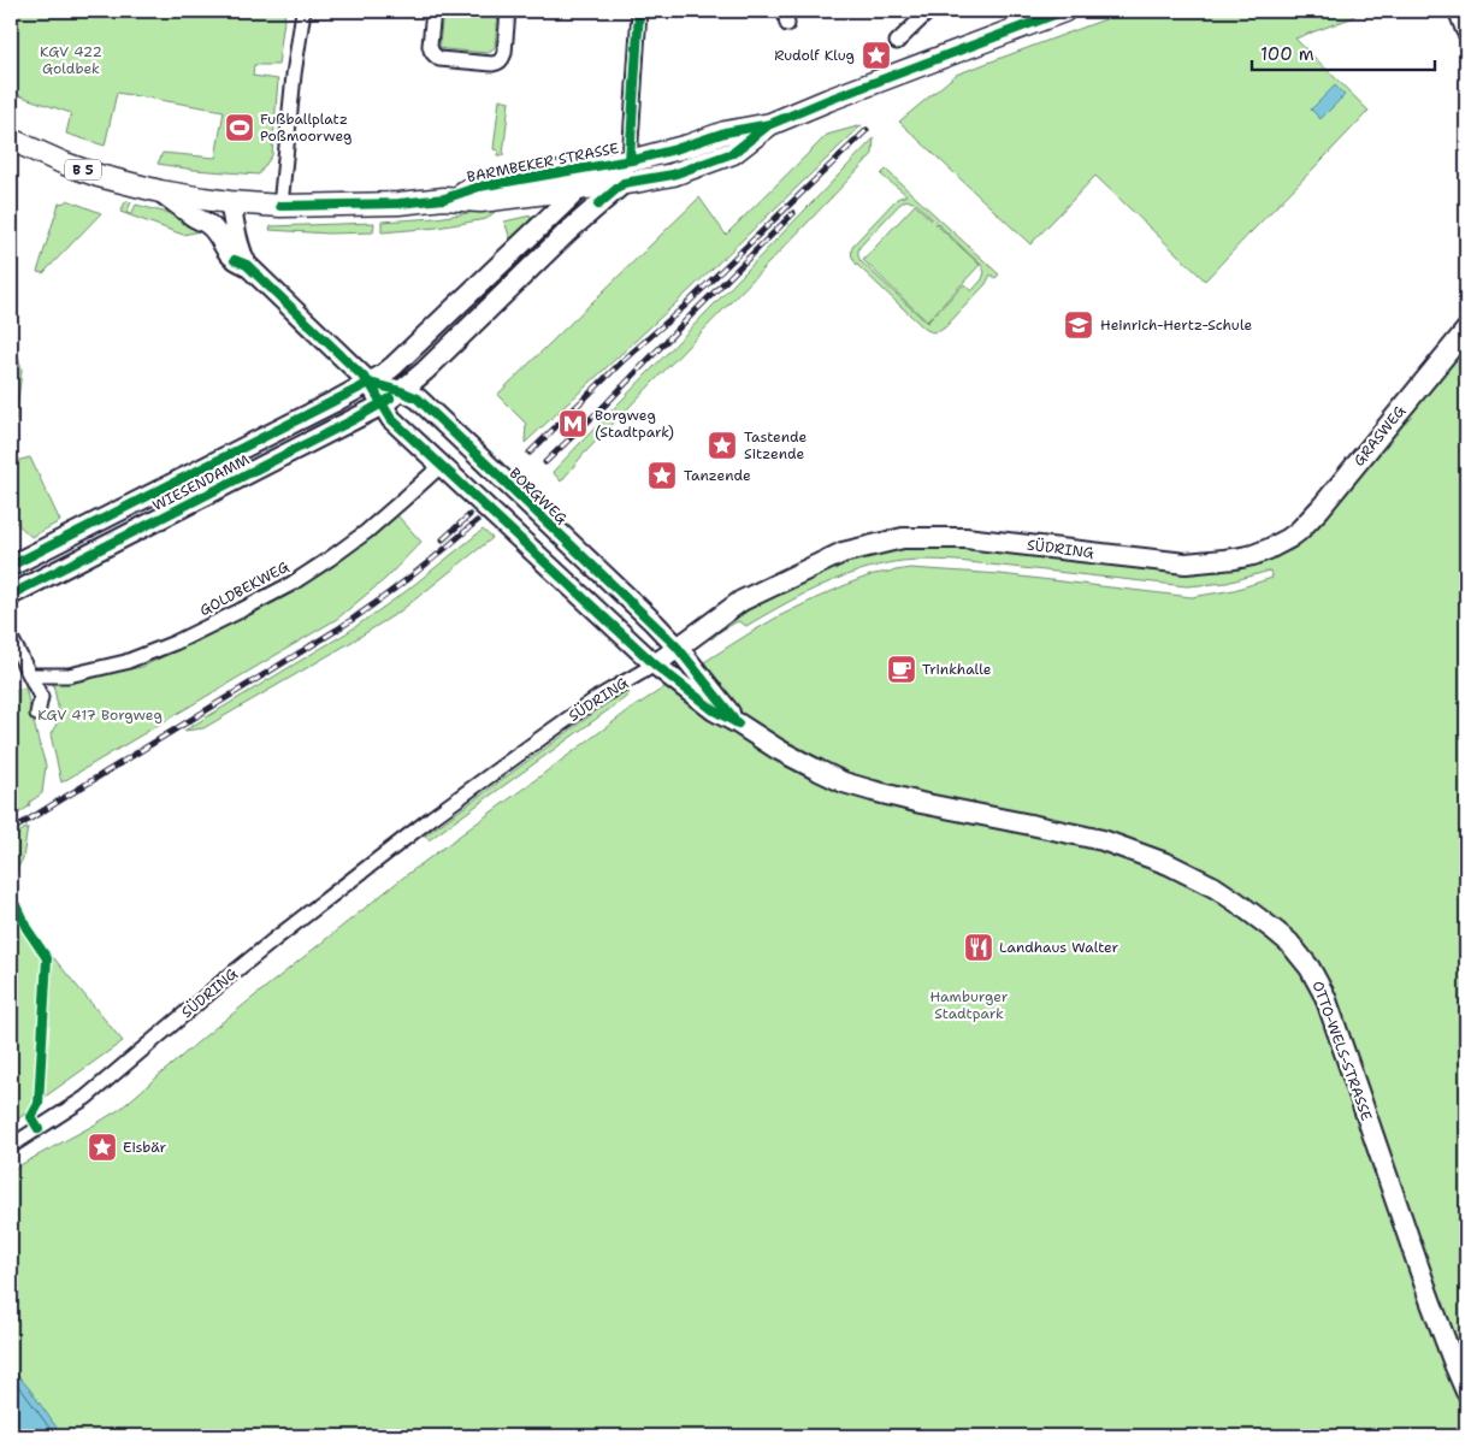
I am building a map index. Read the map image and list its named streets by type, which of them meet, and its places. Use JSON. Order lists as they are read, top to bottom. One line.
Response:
{"streets":{"main road":["BARMBEKER STRASSE","B 5"],"street":["GRASWEG","WIESENDAMM","BORGWEG","SÜDRING","GOLDBEKWEG","OTTO-WELS-STRASSE"]},"crossings":[["BARMBEKER STRASSE","WIESENDAMM"],["BARMBEKER STRASSE","BORGWEG"],["GRASWEG","SÜDRING"],["WIESENDAMM","BORGWEG"],["BORGWEG","SÜDRING"],["BORGWEG","GOLDBEKWEG"],["BORGWEG","OTTO-WELS-STRASSE"],["SÜDRING","OTTO-WELS-STRASSE"]],"parks":["KGV 422 Goldbek","KGV 417 Borgweg","Hamburger Stadtpark"],"places":{"place":["Rudolf Klug","Tastende Sitzende","Tanzende","Eisbär"],"sports":["Fußballplatz Poßmoorweg"],"school or university":["Heinrich-Hertz-Schule"],"metro station":["Borgweg (Stadtpark)"],"cafe":["Trinkhalle"],"restaurant":["Landhaus Walter"]},"scale_bar":"100 m"}
